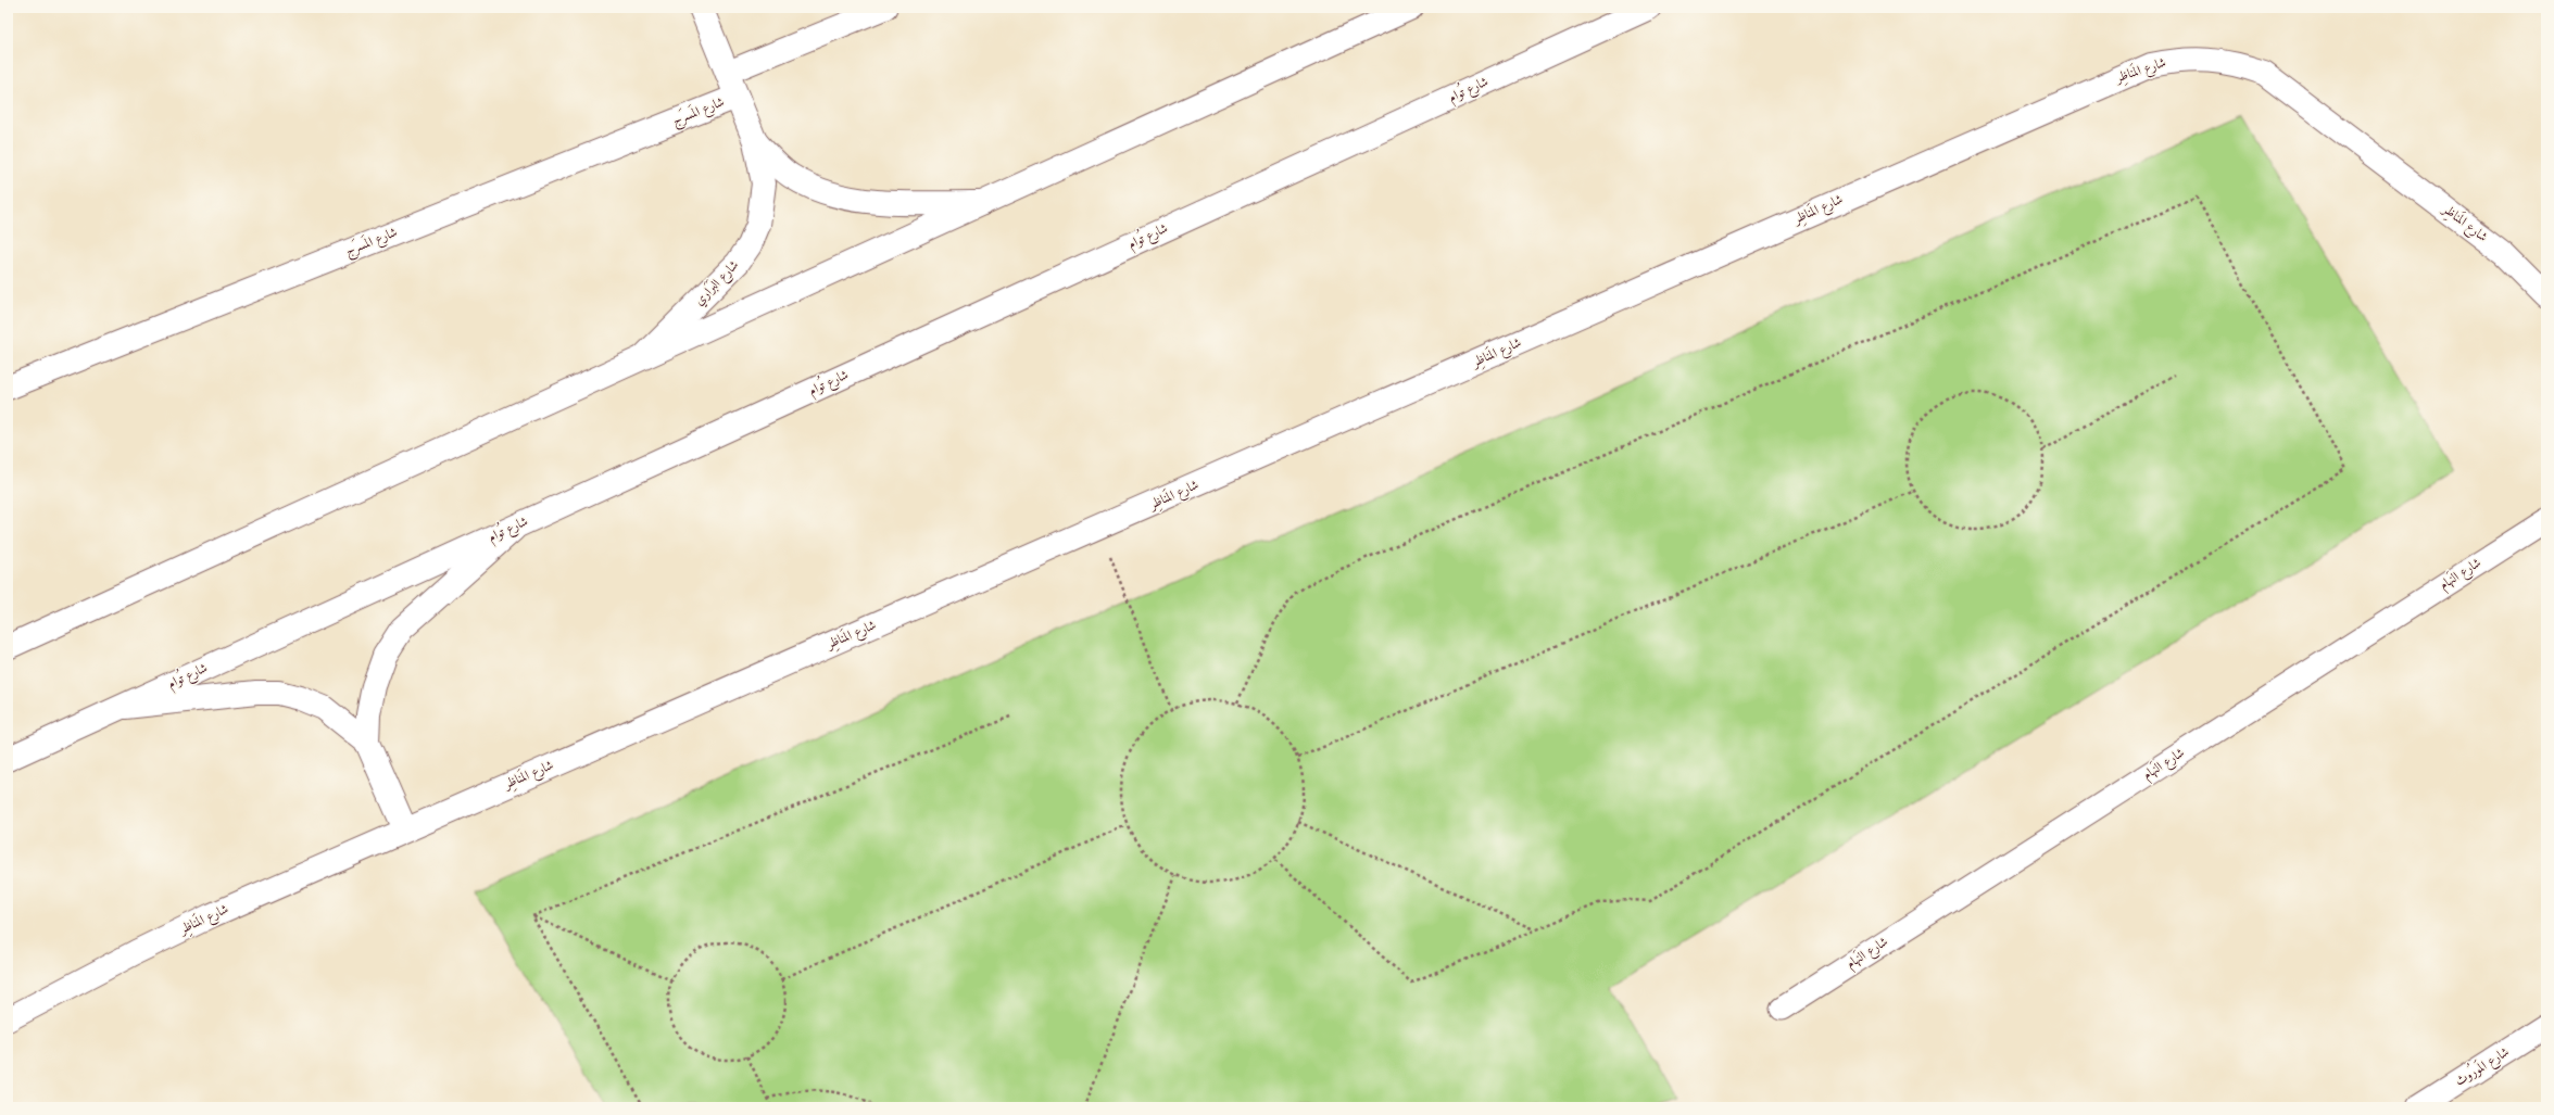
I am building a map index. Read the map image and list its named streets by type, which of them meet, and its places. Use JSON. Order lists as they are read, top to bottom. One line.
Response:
{"streets":{"street":["شارع المَناظِر","شارع تُوام","شارع المَسرَج","شارع البَرَاري","شارع المَورُوث"],"lane":["شارع النَهام"]},"crossings":[["شارع المَسرَج","شارع البَرَاري"]]}
